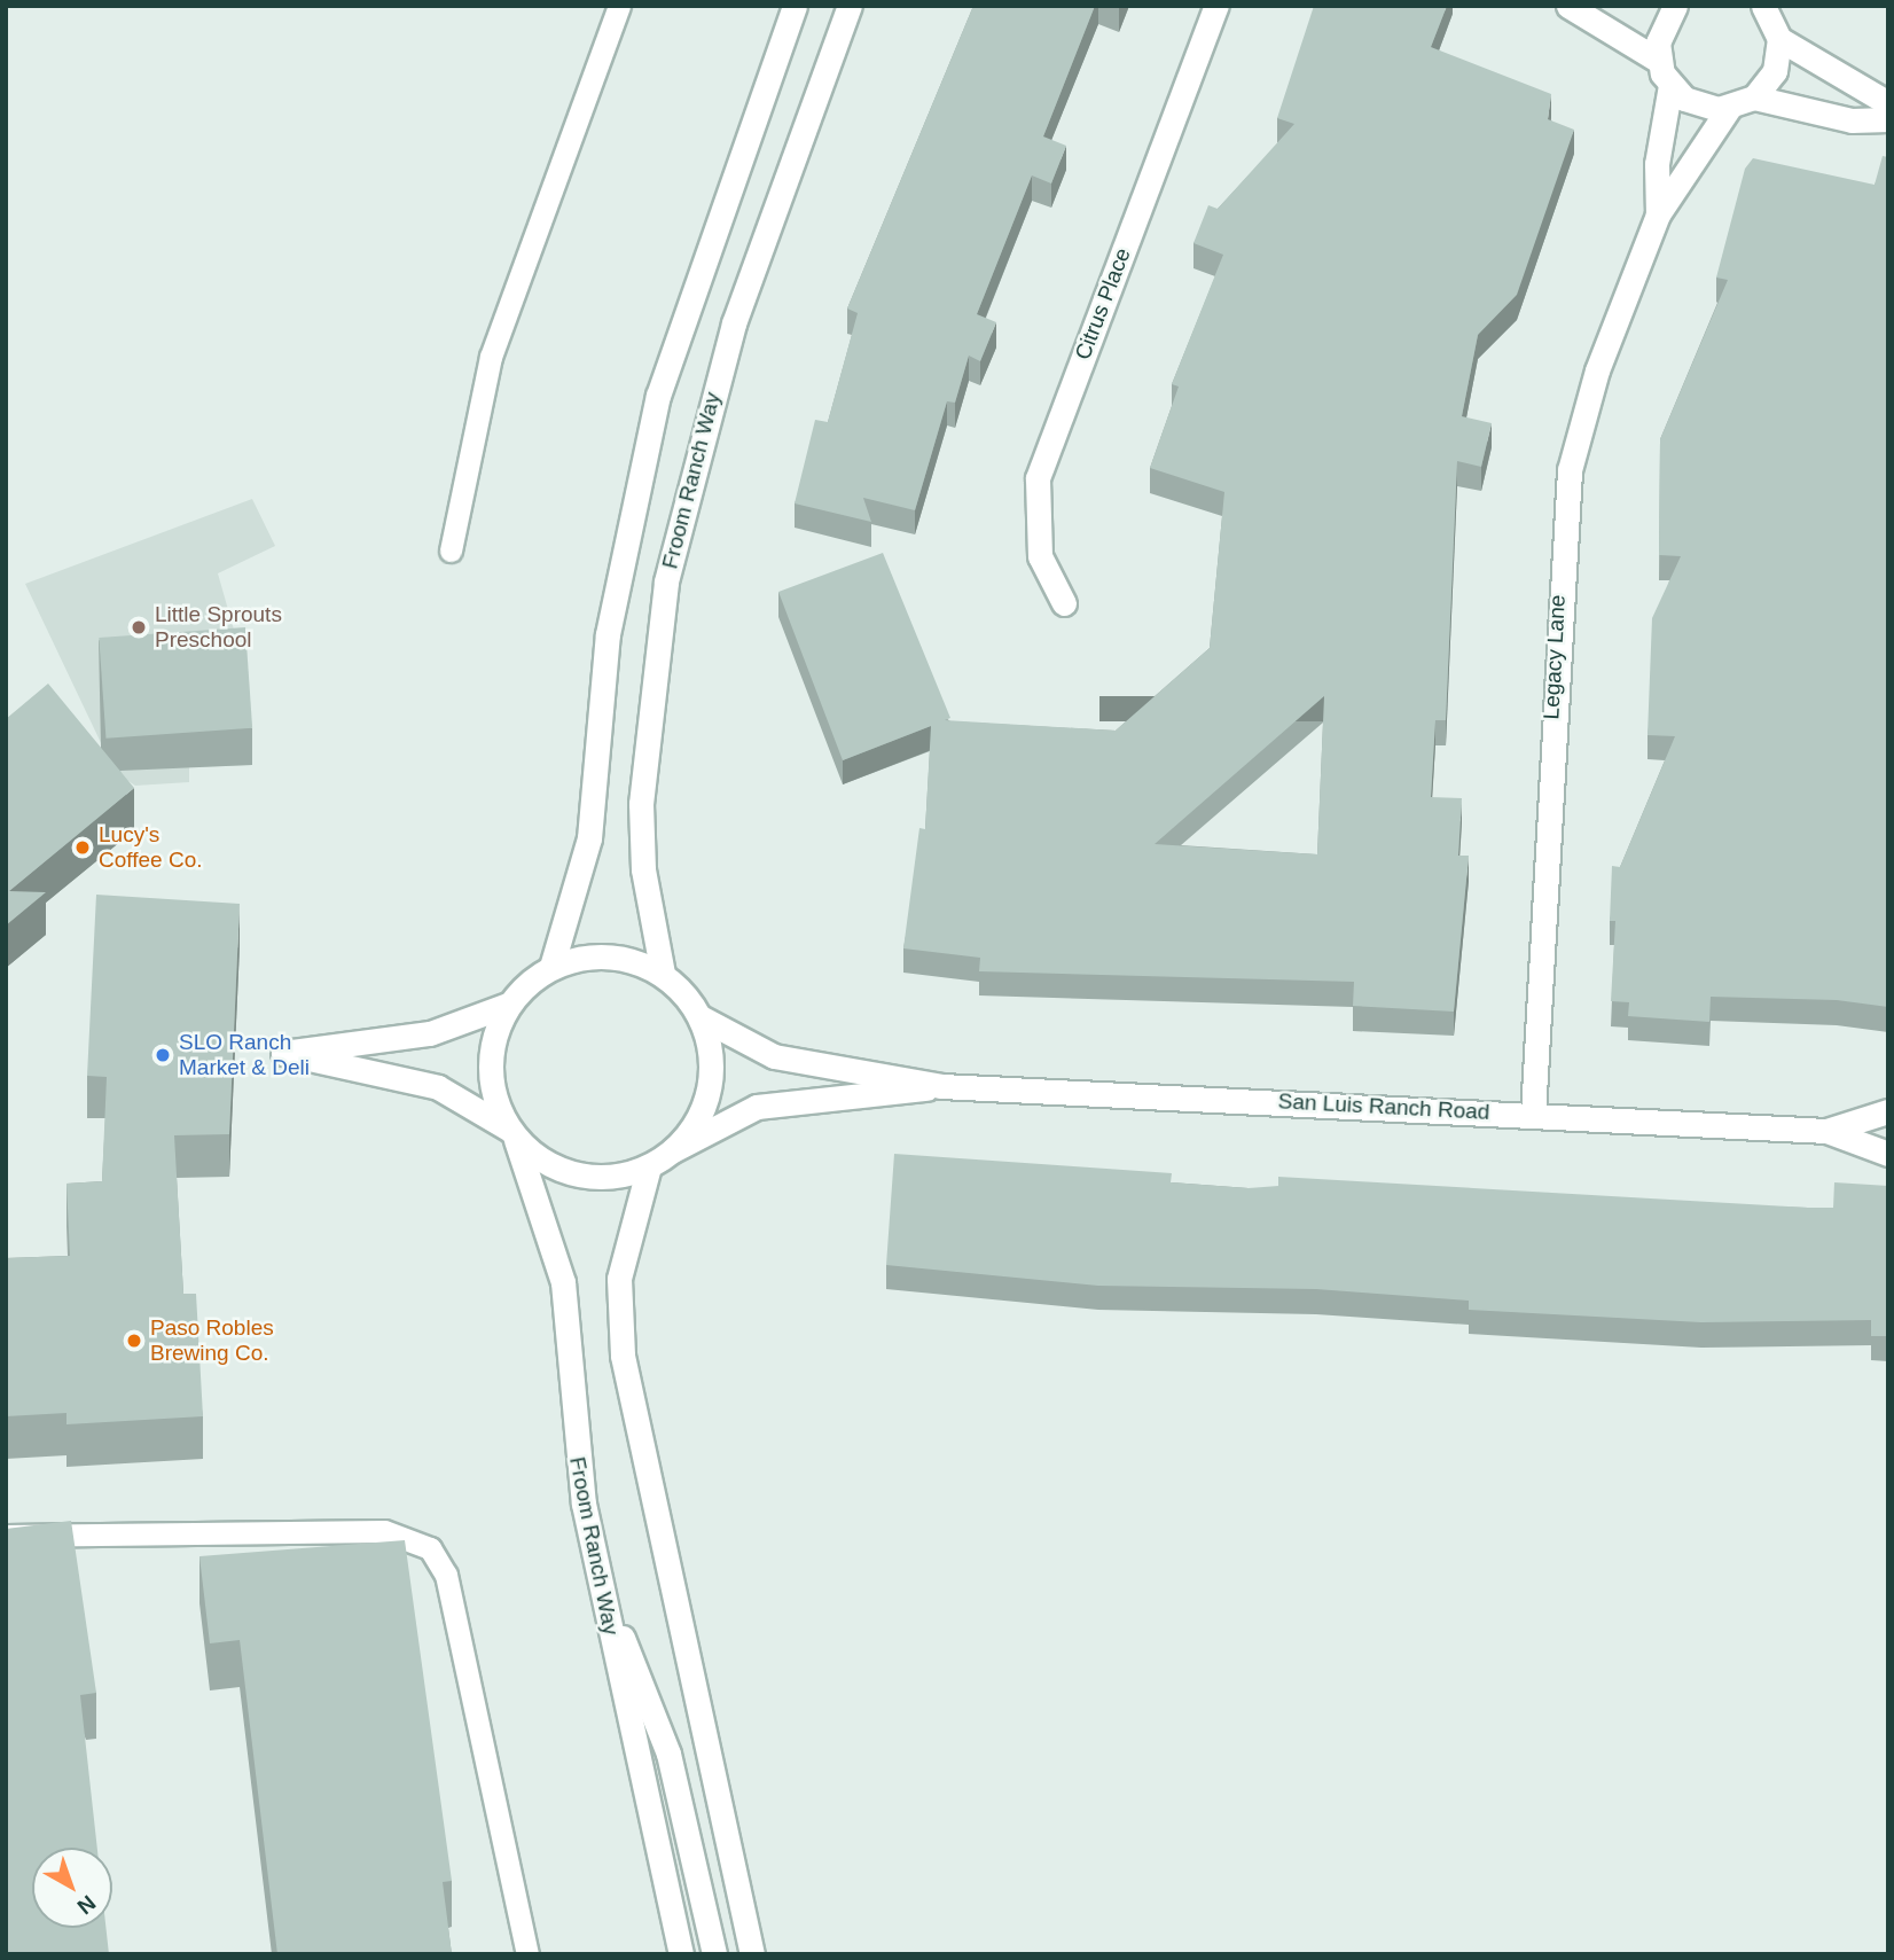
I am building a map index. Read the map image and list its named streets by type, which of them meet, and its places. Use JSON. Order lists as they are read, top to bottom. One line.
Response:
{"streets":{"street":["Citrus Place","Froom Ranch Way","Legacy Lane","San Luis Ranch Road"]},"crossings":[["Froom Ranch Way","San Luis Ranch Road"],["Legacy Lane","San Luis Ranch Road"]],"places":["Little Sprouts Preschool","Lucy's Coffee Co.","SLO Ranch Market & Deli","Paso Robles Brewing Co."],"north":"bottom right"}
